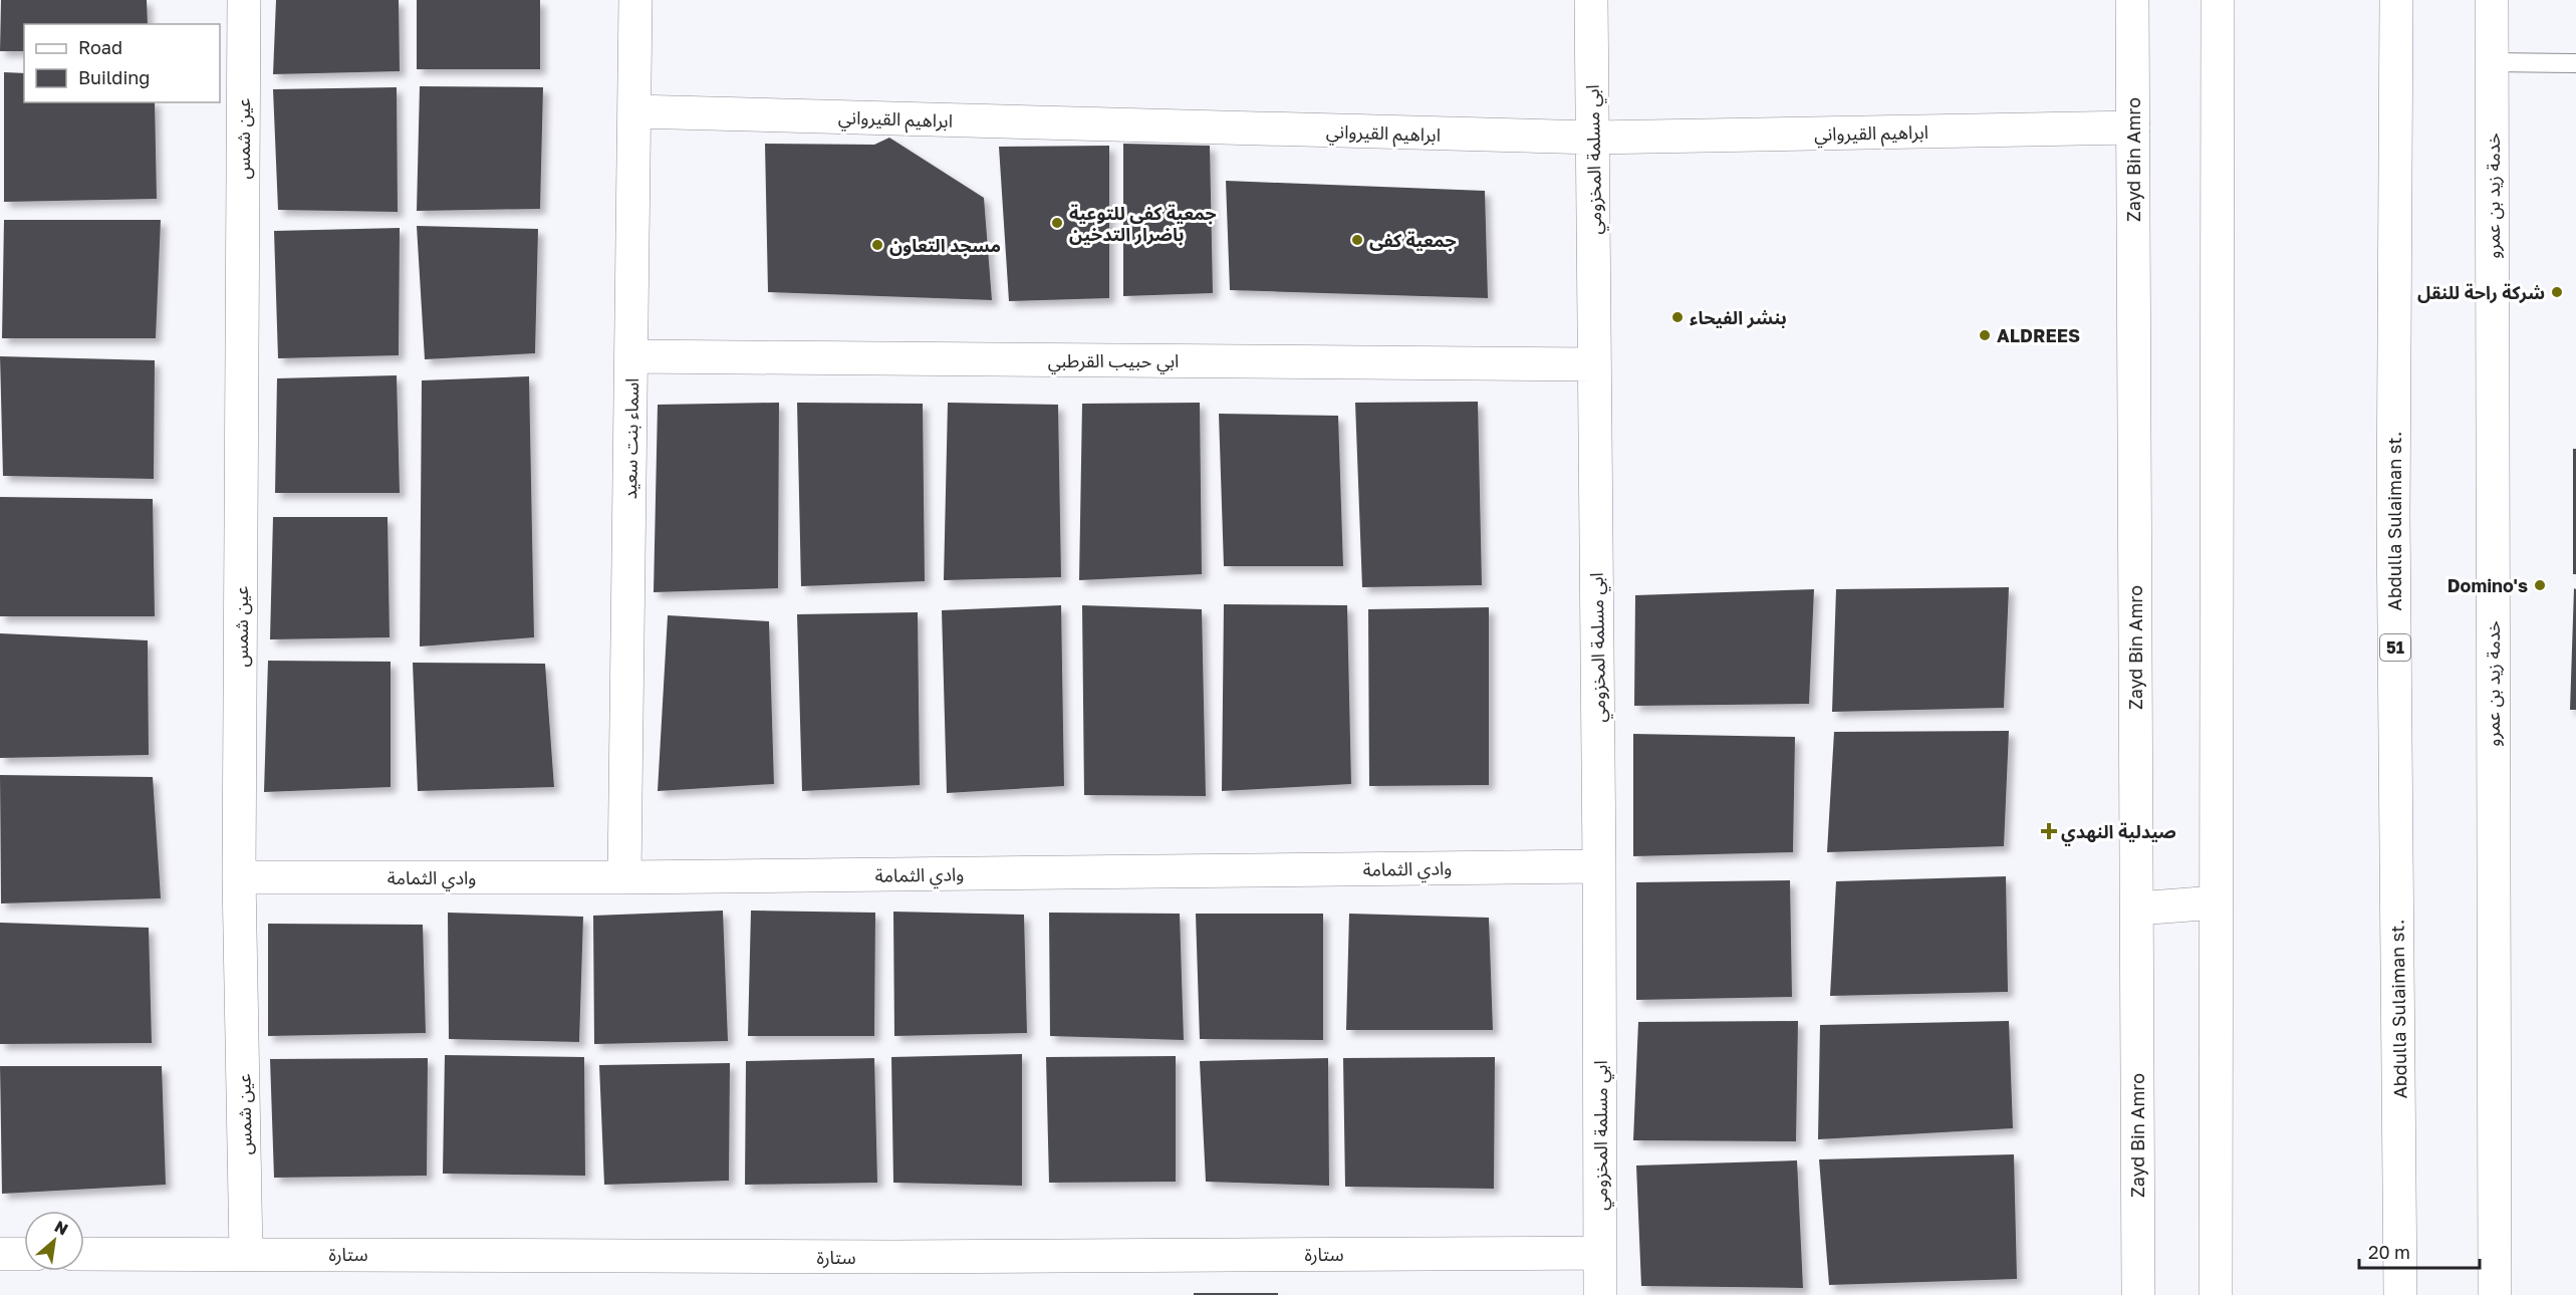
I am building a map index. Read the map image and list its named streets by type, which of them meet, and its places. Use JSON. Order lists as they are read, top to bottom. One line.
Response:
{"streets":{"street":["ابراهيم القيرواني","عين شمس","ابي مسلمة المخزومي","Zayd Bin Amro","خدمة زيد بن عمرو","ابي حبيب القرطبي","اسماء بنت سعيد","Abdulla Sulaiman st.","51","وادي الثمامة","ستارة"]},"crossings":[["ابراهيم القيرواني","ابي مسلمة المخزومي"],["ابراهيم القيرواني","Zayd Bin Amro"],["ابراهيم القيرواني","اسماء بنت سعيد"],["عين شمس","وادي الثمامة"],["عين شمس","ستارة"],["ابي مسلمة المخزومي","ابي حبيب القرطبي"],["ابي مسلمة المخزومي","وادي الثمامة"],["ابي مسلمة المخزومي","ستارة"],["ابي حبيب القرطبي","اسماء بنت سعيد"],["اسماء بنت سعيد","وادي الثمامة"]],"places":{"other":["جمعية كفى للتوعية باضرار التدخين","جمعية كفى","مسجد التعاون","شركة راحة للنقل","بنشر الفيحاء","ALDREES","Domino's"],"health":["صيدلية النهدي"]},"legend":["Road","Building"],"scale_bar":"20 m","north":"top right"}
